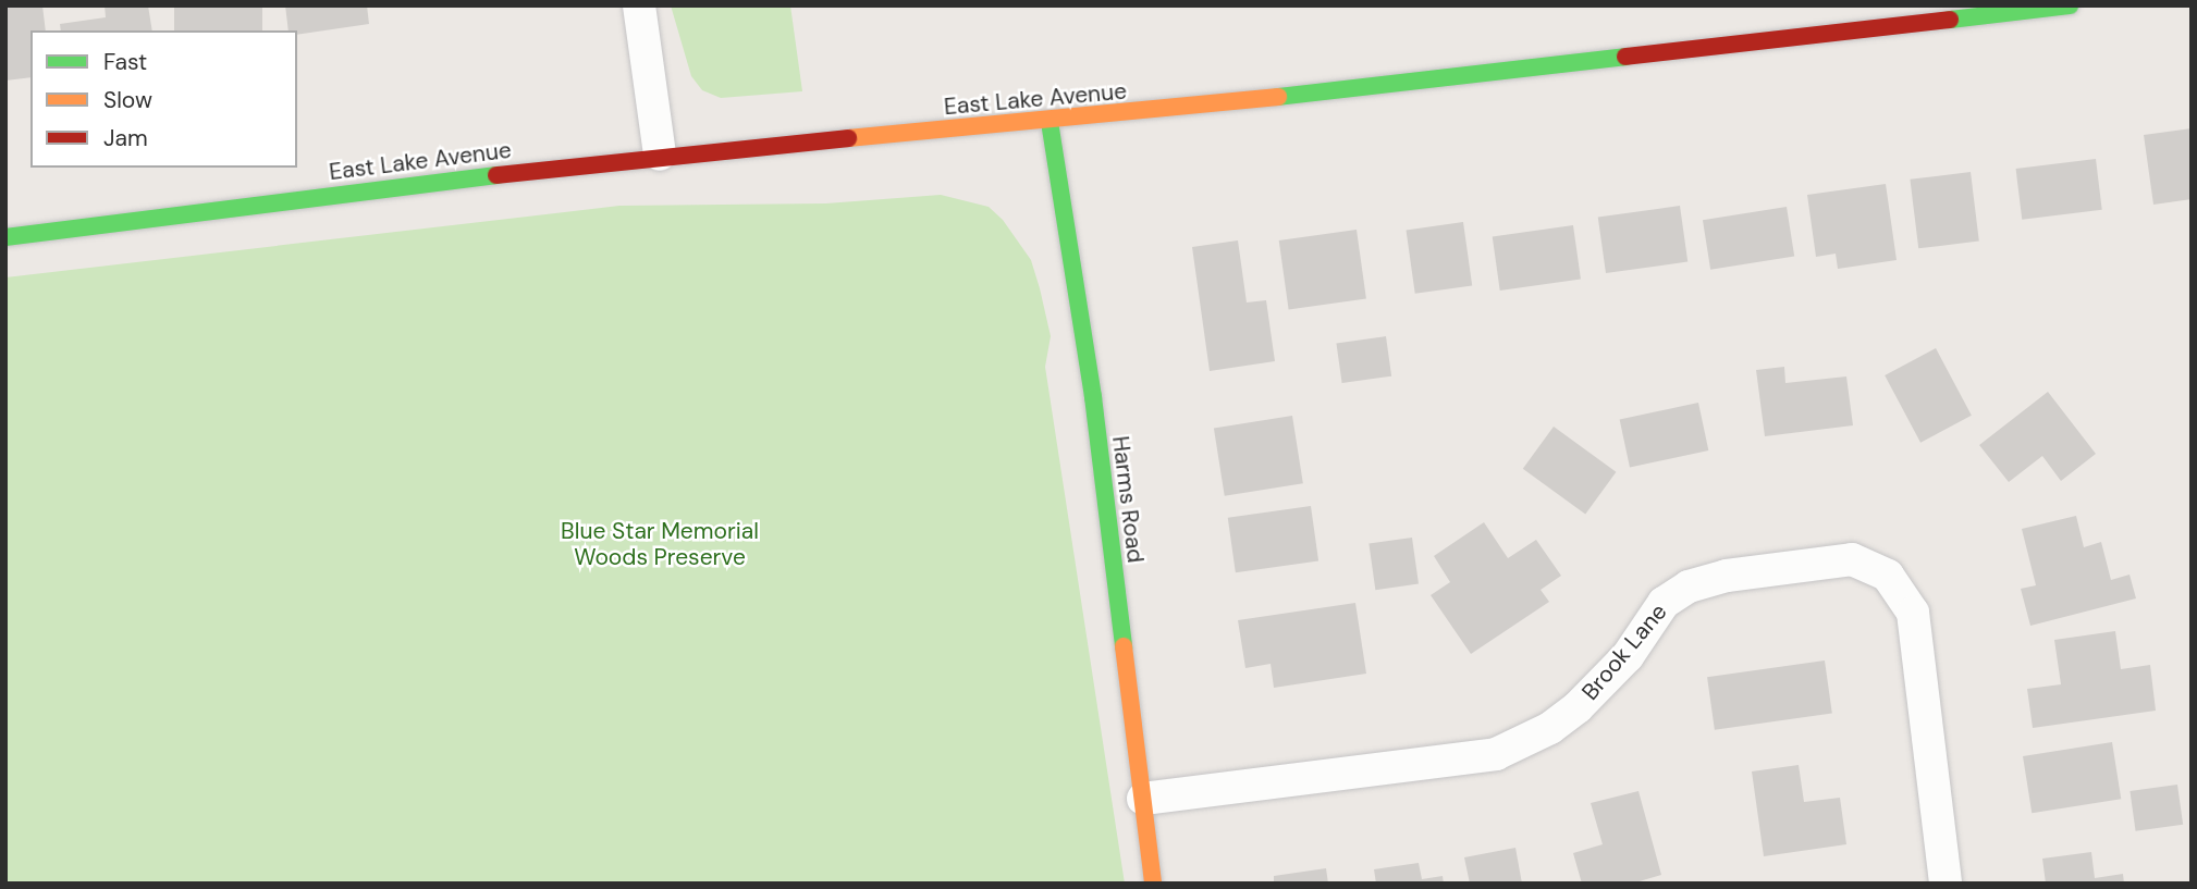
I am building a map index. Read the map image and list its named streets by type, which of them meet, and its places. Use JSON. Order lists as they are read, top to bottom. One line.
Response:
{"streets":{"main road":["East Lake Avenue","Harms Road"],"street":["Brook Lane"]},"crossings":[["East Lake Avenue","Harms Road"],["Harms Road","Brook Lane"]],"parks":["Blue Star Memorial Woods Preserve"],"legend":["Fast","Slow","Jam"]}
